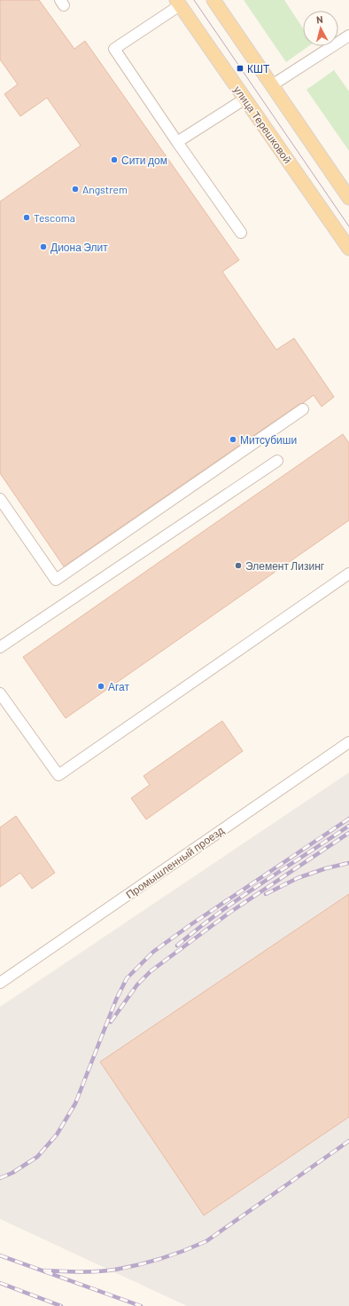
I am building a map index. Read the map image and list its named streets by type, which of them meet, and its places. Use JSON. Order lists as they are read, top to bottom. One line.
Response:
{"streets":{"main road":["улица Терешковой"],"lane":["Промышленный проезд"]},"places":{"transit":["КШТ"],"other":["Сити дом","Angstrem","Tescoma","Диона Элит","Митсубиши","Элемент Лизинг","Агат"]},"north":"top"}
